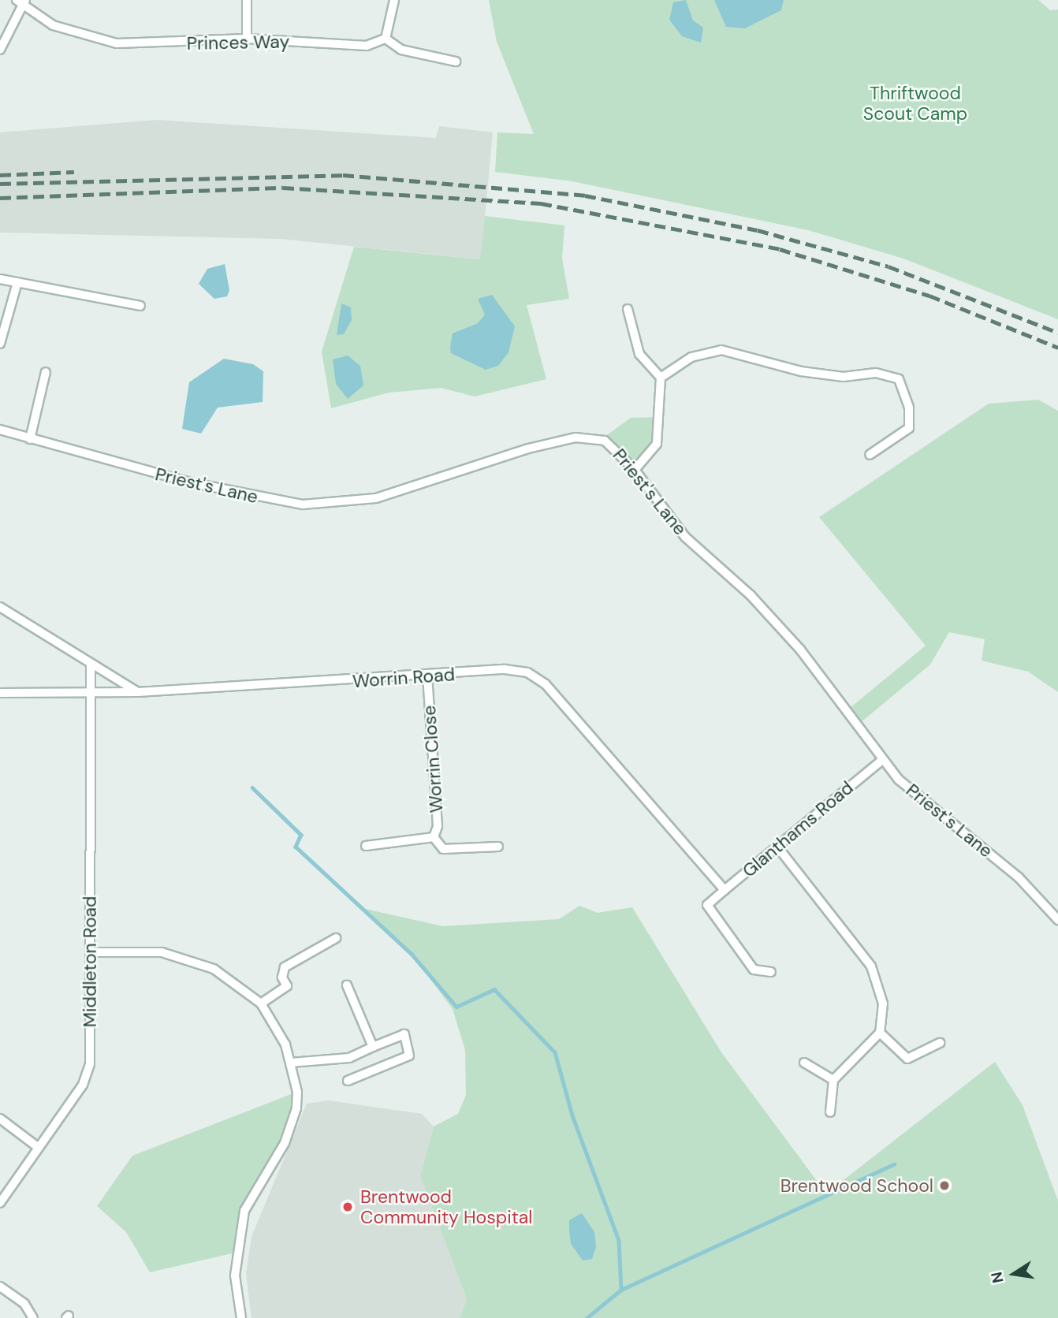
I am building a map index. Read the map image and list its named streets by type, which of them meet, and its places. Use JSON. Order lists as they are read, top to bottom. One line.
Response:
{"streets":{"street":["Princes Way","Priest's Lane","Worrin Road","Worrin Close","Glanthams Road","Middleton Road"]},"crossings":[["Priest's Lane","Glanthams Road"],["Worrin Road","Worrin Close"],["Worrin Road","Glanthams Road"],["Worrin Road","Middleton Road"]],"parks":["Thriftwood Scout Camp"],"places":["Brentwood School","Brentwood Community Hospital"],"north":"left"}
